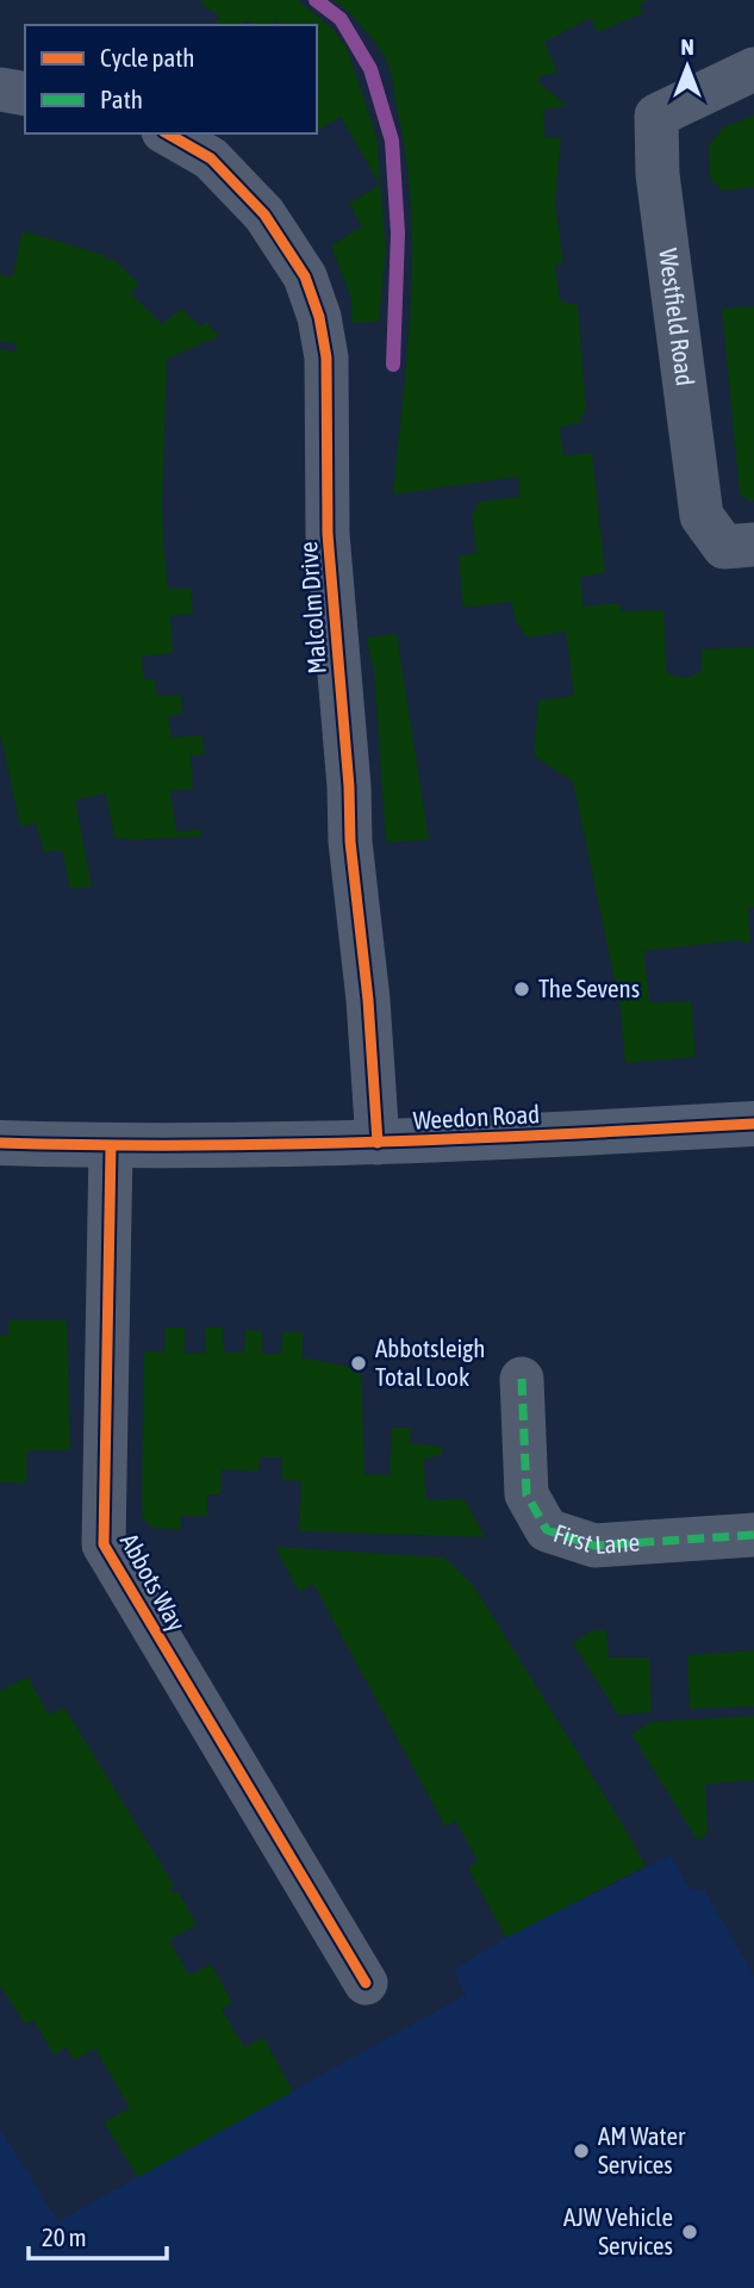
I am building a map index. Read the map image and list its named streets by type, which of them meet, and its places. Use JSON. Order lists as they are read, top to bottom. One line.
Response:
{"streets":{"main road":["Weedon Road"],"street":["Westfield Road","Malcolm Drive","First Lane","Abbots Way"]},"crossings":[["Malcolm Drive","Weedon Road"],["Weedon Road","Abbots Way"]],"places":["The Sevens","Abbotsleigh Total Look","AM Water Services","AJW Vehicle Services"],"legend":["Cycle path","Path"],"scale_bar":"20 m","north":"top"}
